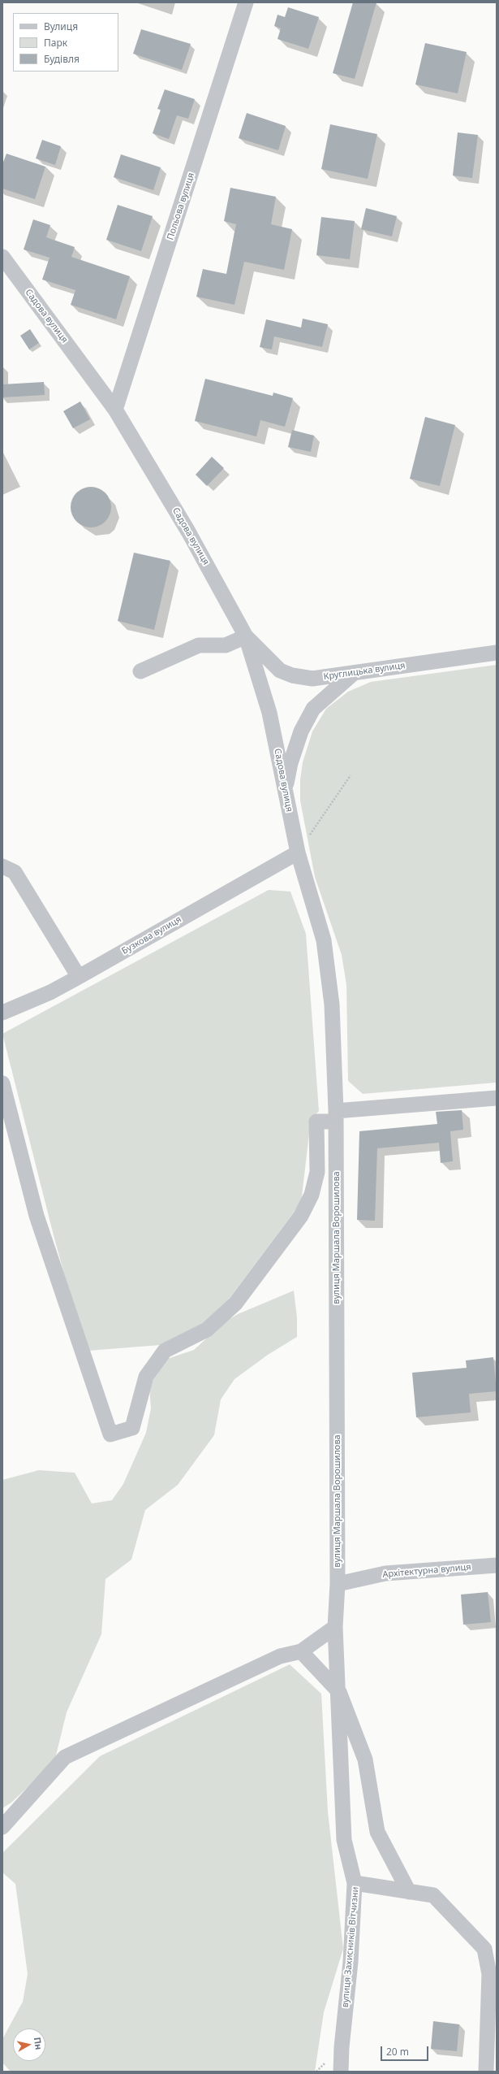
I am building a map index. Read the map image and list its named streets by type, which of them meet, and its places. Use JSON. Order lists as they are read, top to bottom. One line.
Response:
{"streets":{"street":["Польова вулиця","Садова вулиця","Круглицька вулиця","Бузкова вулиця","вулиця Маршала Ворошилова","Архітектурна вулиця","вулиця Захисників Вітчизни"]},"crossings":[["Польова вулиця","Садова вулиця"],["Садова вулиця","Круглицька вулиця"],["Садова вулиця","Бузкова вулиця"],["Садова вулиця","вулиця Маршала Ворошилова"],["Бузкова вулиця","вулиця Маршала Ворошилова"],["вулиця Маршала Ворошилова","Архітектурна вулиця"],["вулиця Маршала Ворошилова","вулиця Захисників Вітчизни"]],"legend":["Вулиця","Парк","Будівля"],"scale_bar":"20 m","north":"right"}
